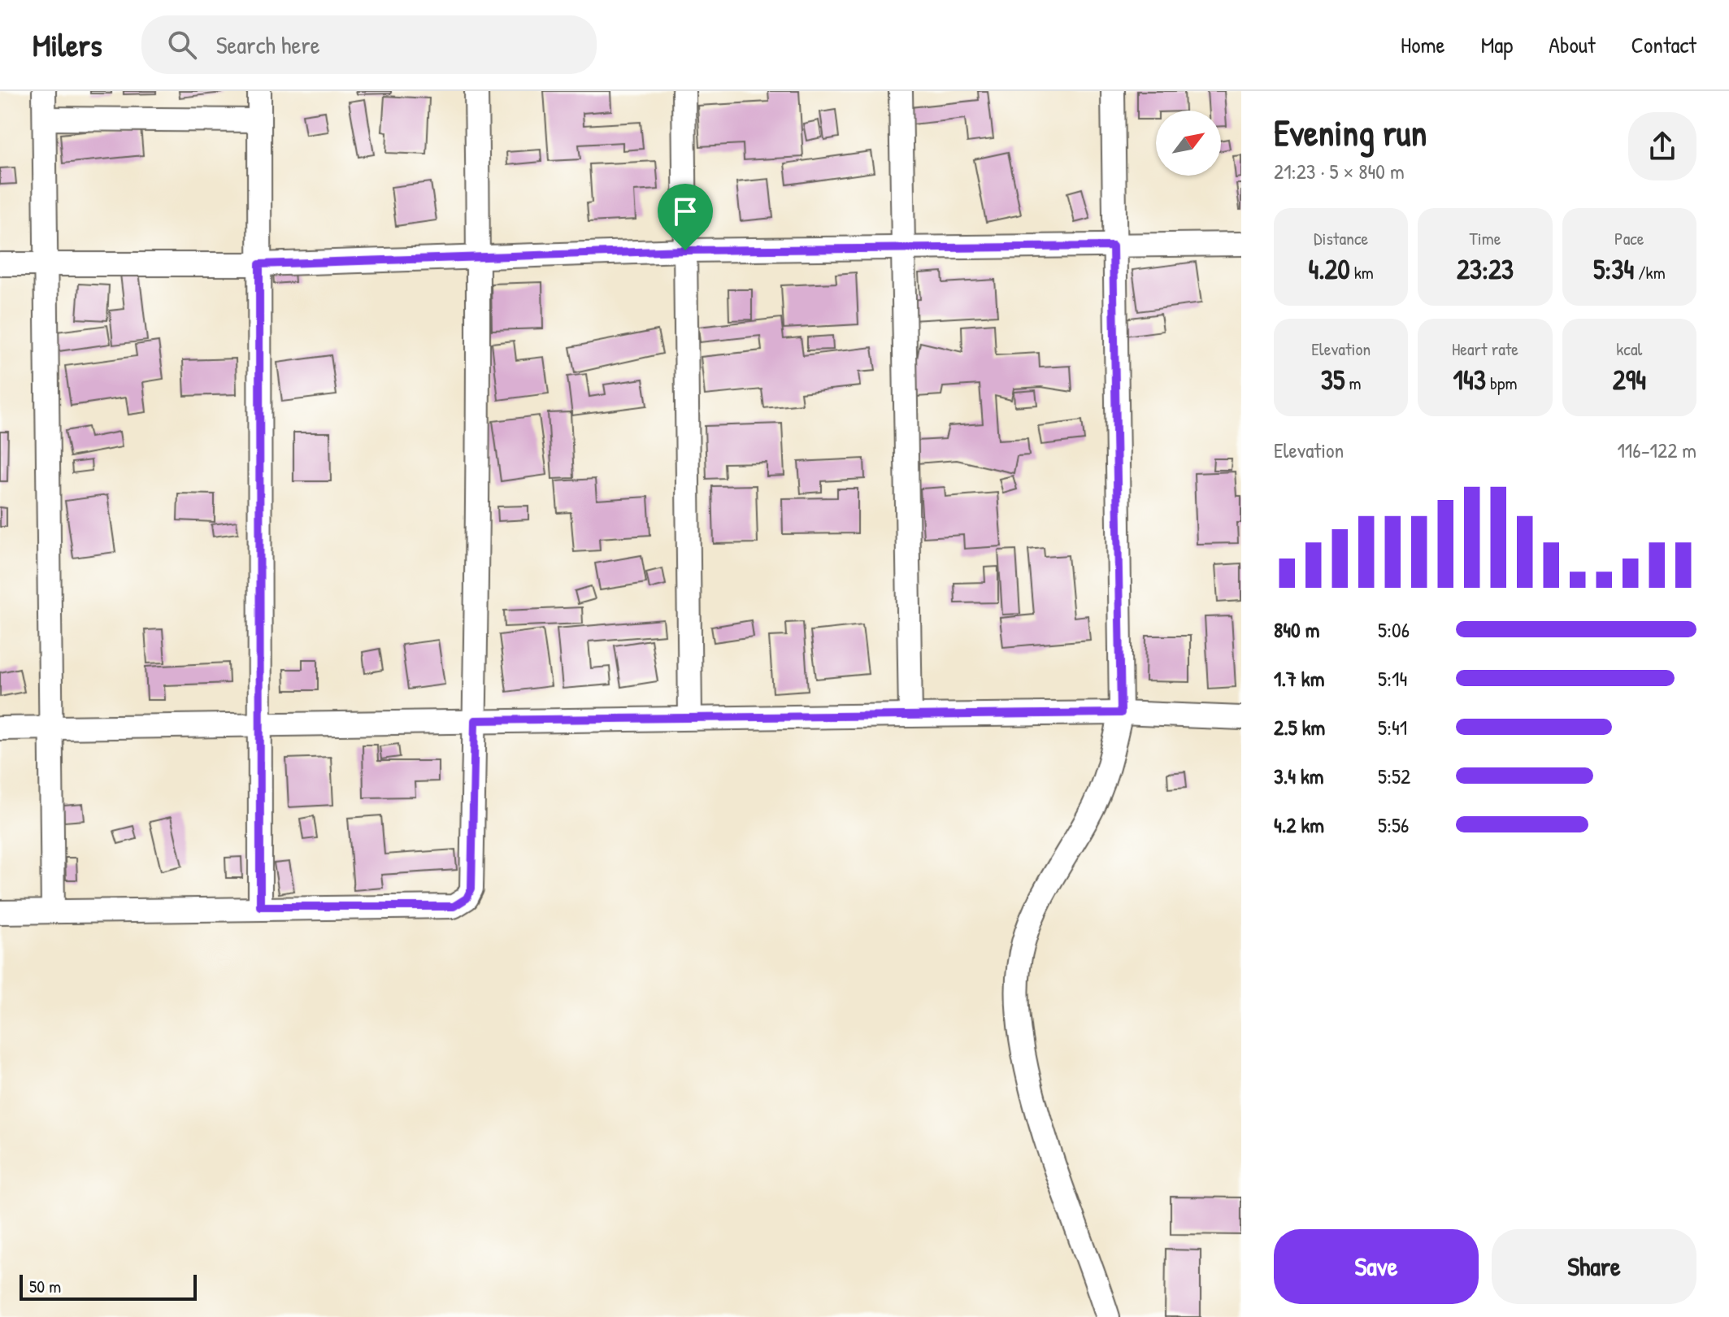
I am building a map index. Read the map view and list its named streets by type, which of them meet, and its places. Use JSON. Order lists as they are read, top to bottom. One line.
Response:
{"scale_bar":"50 m","north":"top right","page":{"header":"Milers","search":"Search here","nav":["Home","Map","About","Contact"],"heading":["Evening run","21:23 · 5 × 840 m"],"stats":[["Distance","4.20 km"],["Time","23:23"],["Pace","5:34 /km"],["Elevation","35 m"],["Heart rate","143 bpm"],["kcal","294"]],"chart":["Elevation","116–122 m"],"list":[{"name":"840 m","note":"5:06"},{"name":"1.7 km","note":"5:14"},{"name":"2.5 km","note":"5:41"},{"name":"3.4 km","note":"5:52"},{"name":"4.2 km","note":"5:56"}],"buttons":["Save","Share"],"scale":"50 m"}}
